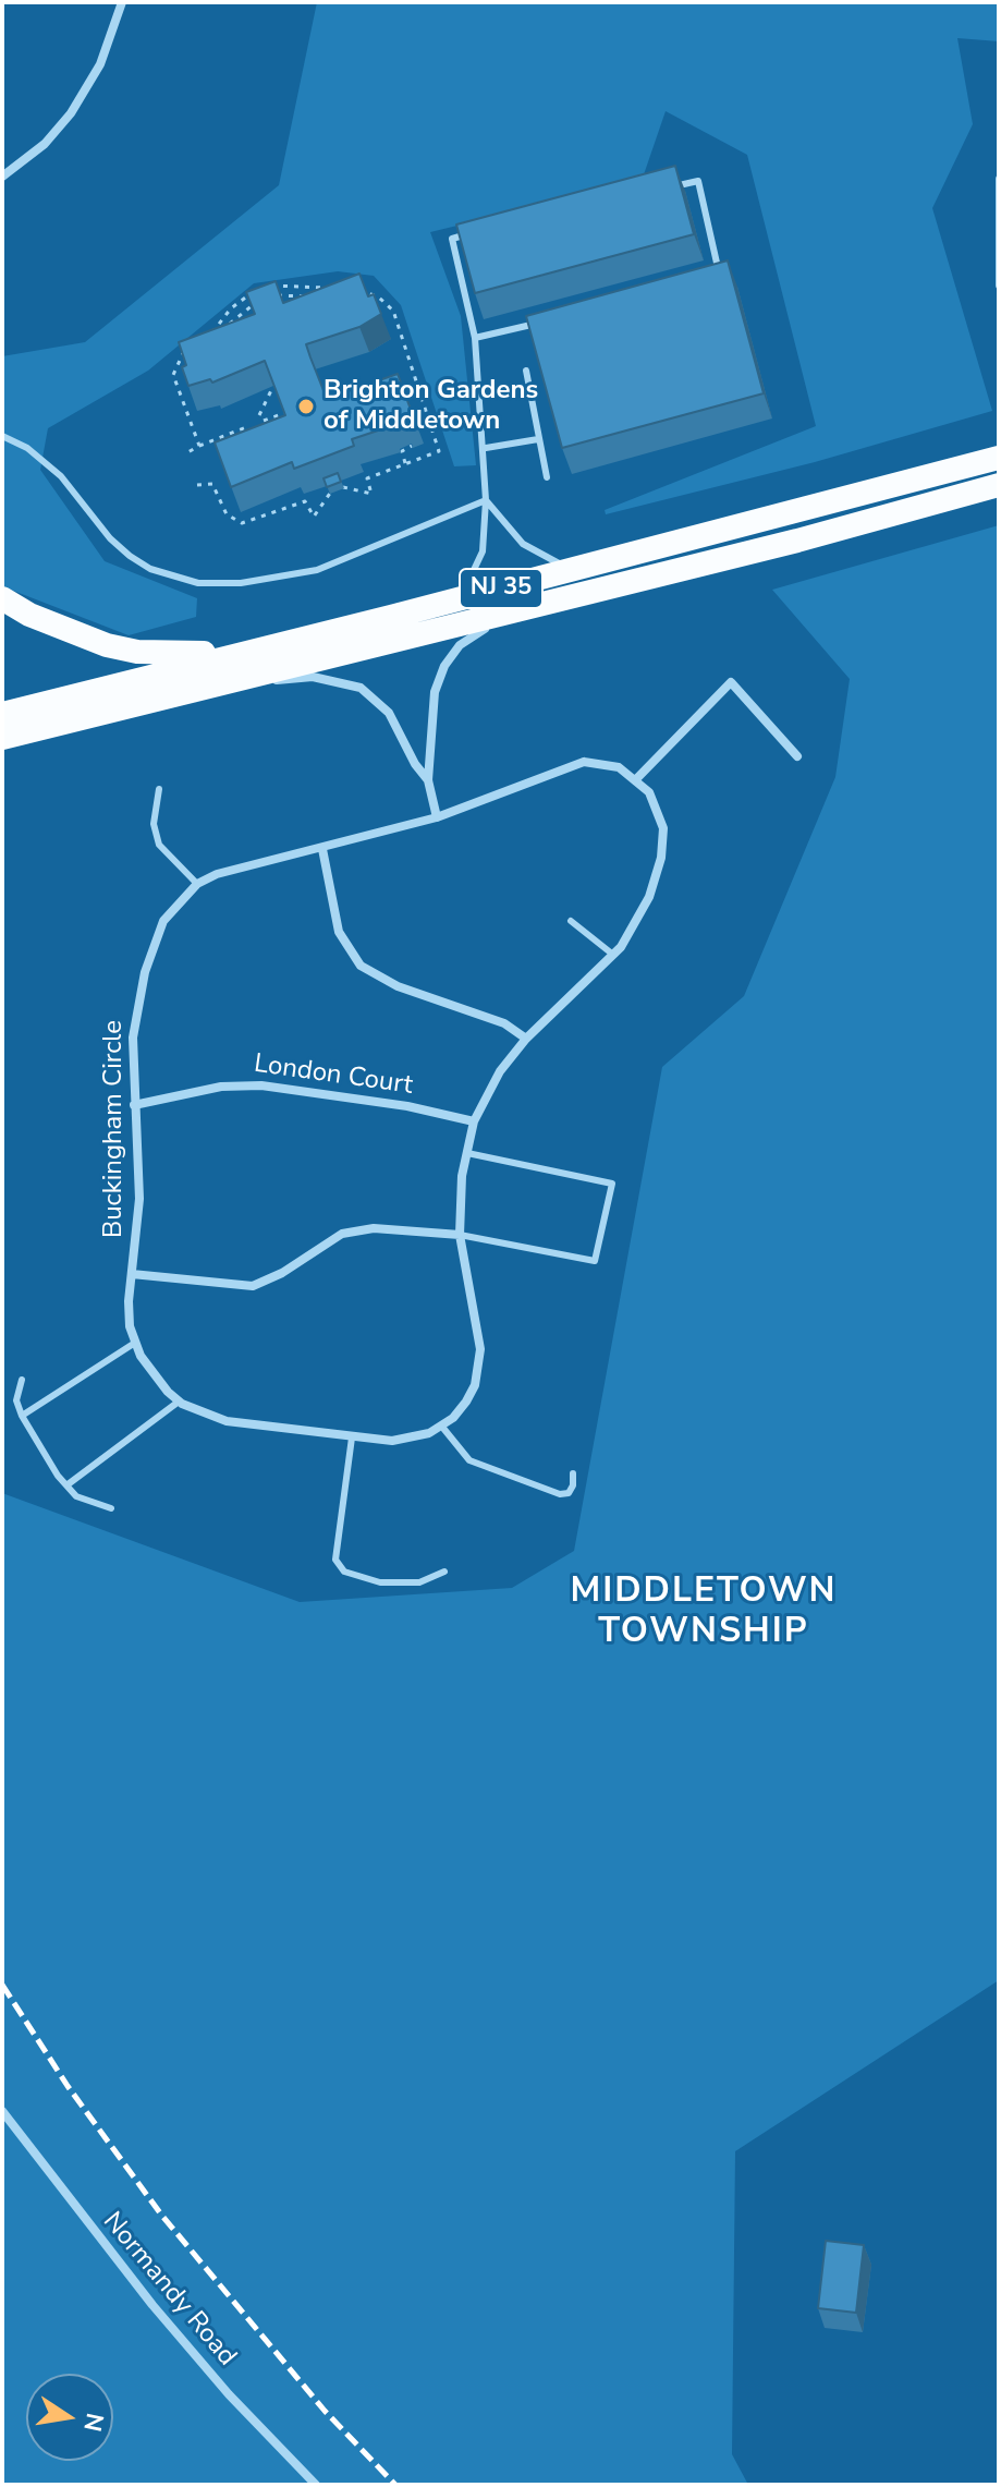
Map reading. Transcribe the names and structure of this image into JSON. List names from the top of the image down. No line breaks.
{"streets":{"highway":["NJ 35"],"street":["London Court","Buckingham Circle","Normandy Road"]},"crossings":[["London Court","Buckingham Circle"]],"districts":["MIDDLETOWN TOWNSHIP"],"places":["Brighton Gardens of Middletown"],"north":"right"}
